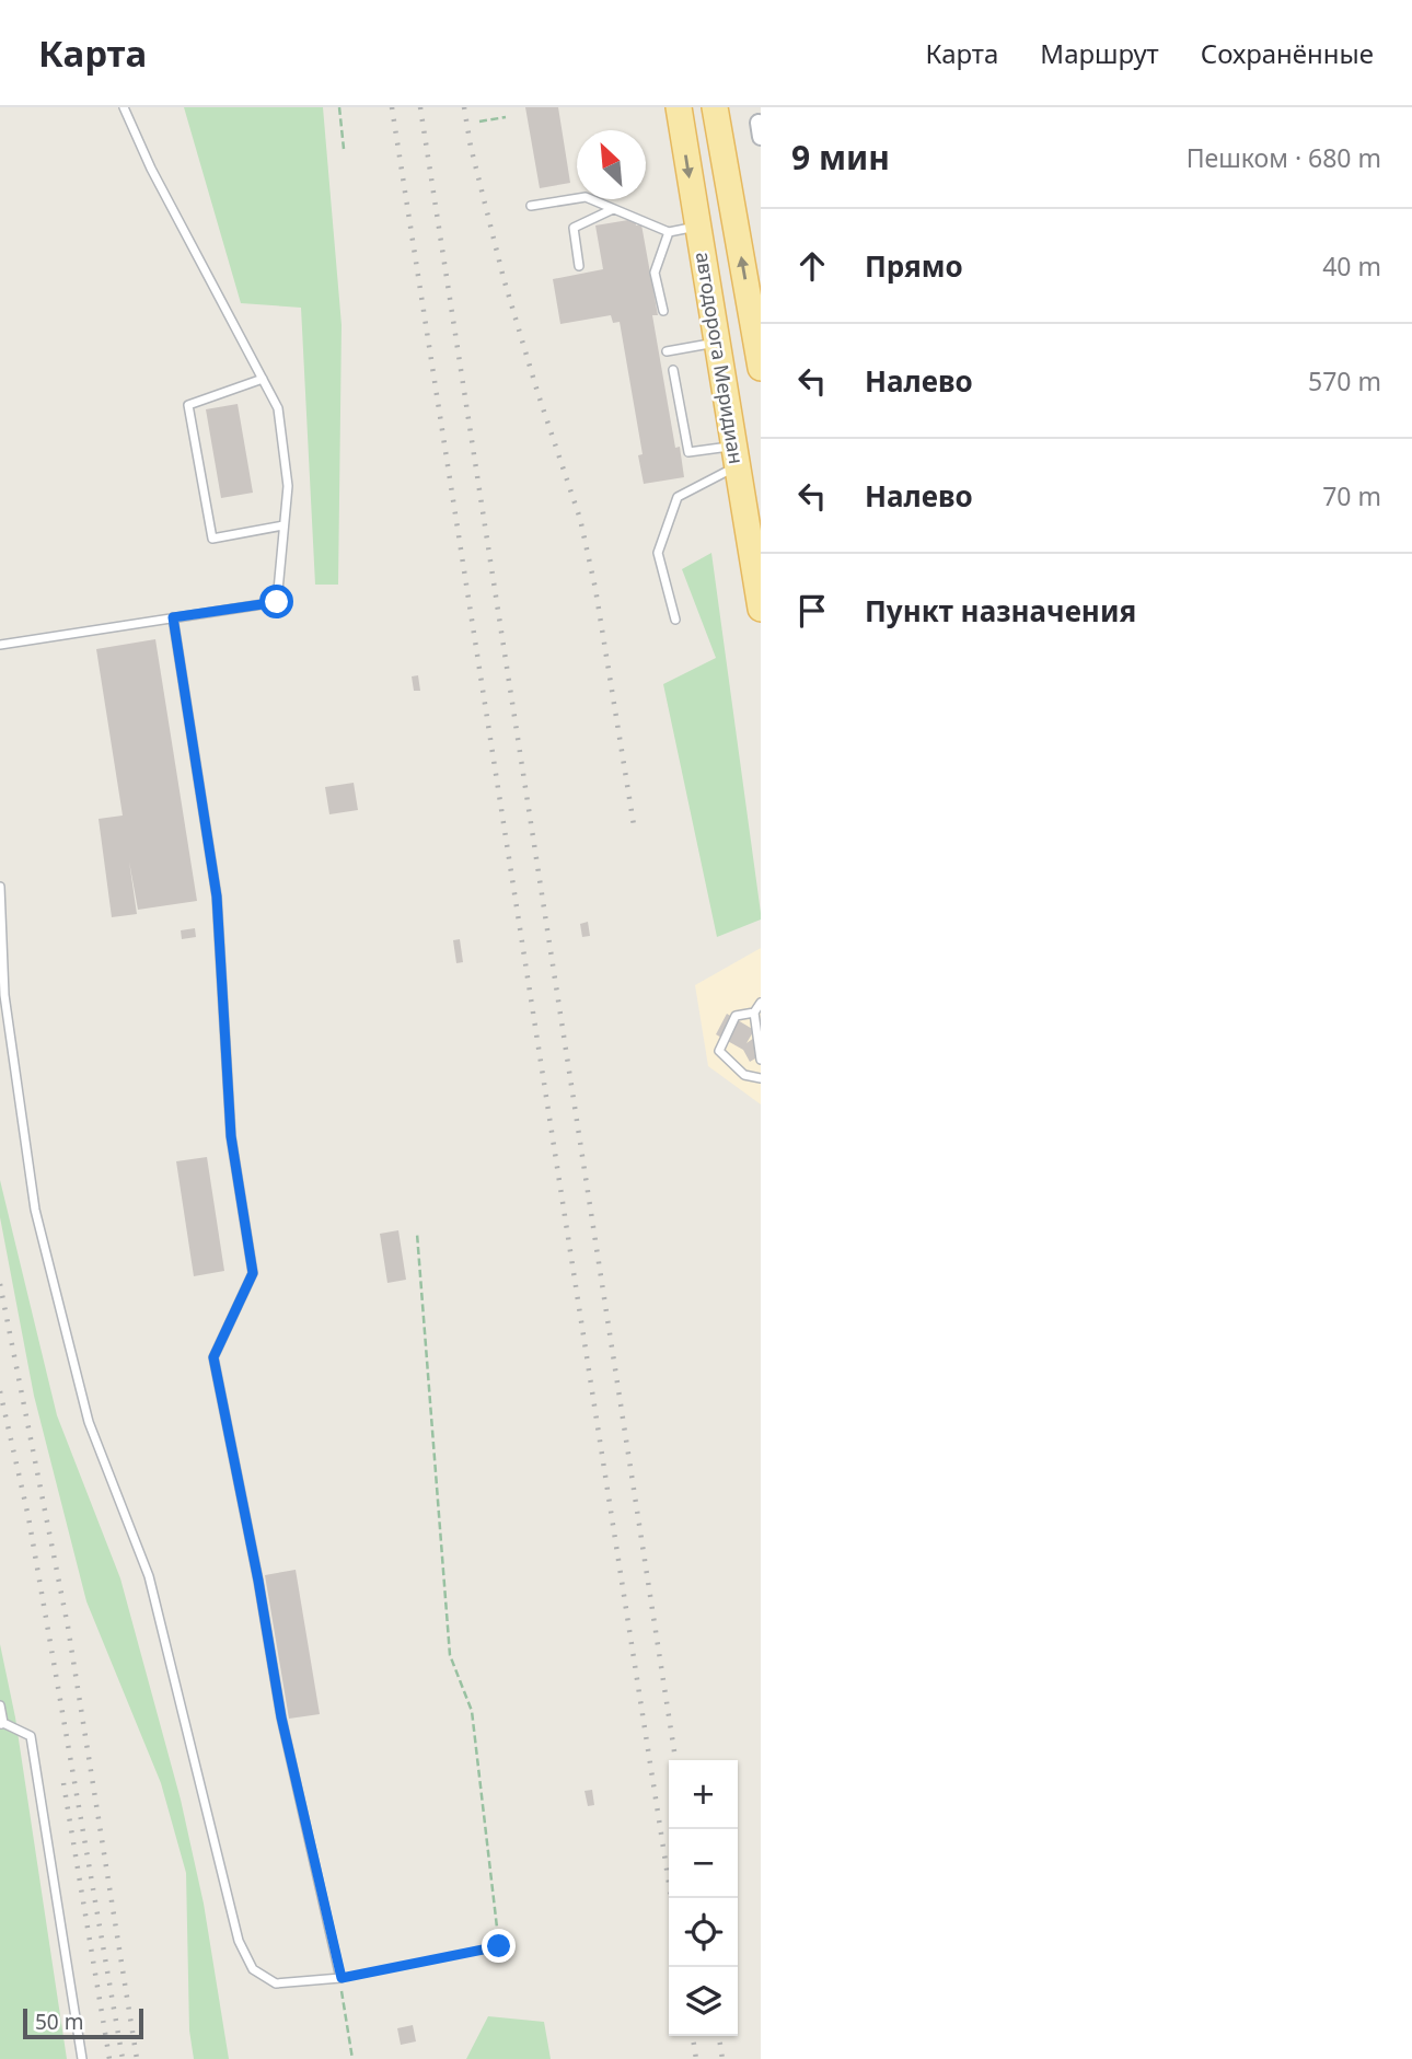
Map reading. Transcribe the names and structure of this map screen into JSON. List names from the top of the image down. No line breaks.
{"streets":{"main road":["автодорога Меридиан"]},"scale_bar":"50 m","north":"top left","page":{"header":"Карта","nav":["Карта","Маршрут","Сохранённые"],"heading":["9 мин","Пешком · 680 m"],"list":[["Прямо","40 m"],["Налево","570 m"],["Налево","70 m"],"Пункт назначения"],"map_buttons":["+","−"],"scale":"50 m"}}
